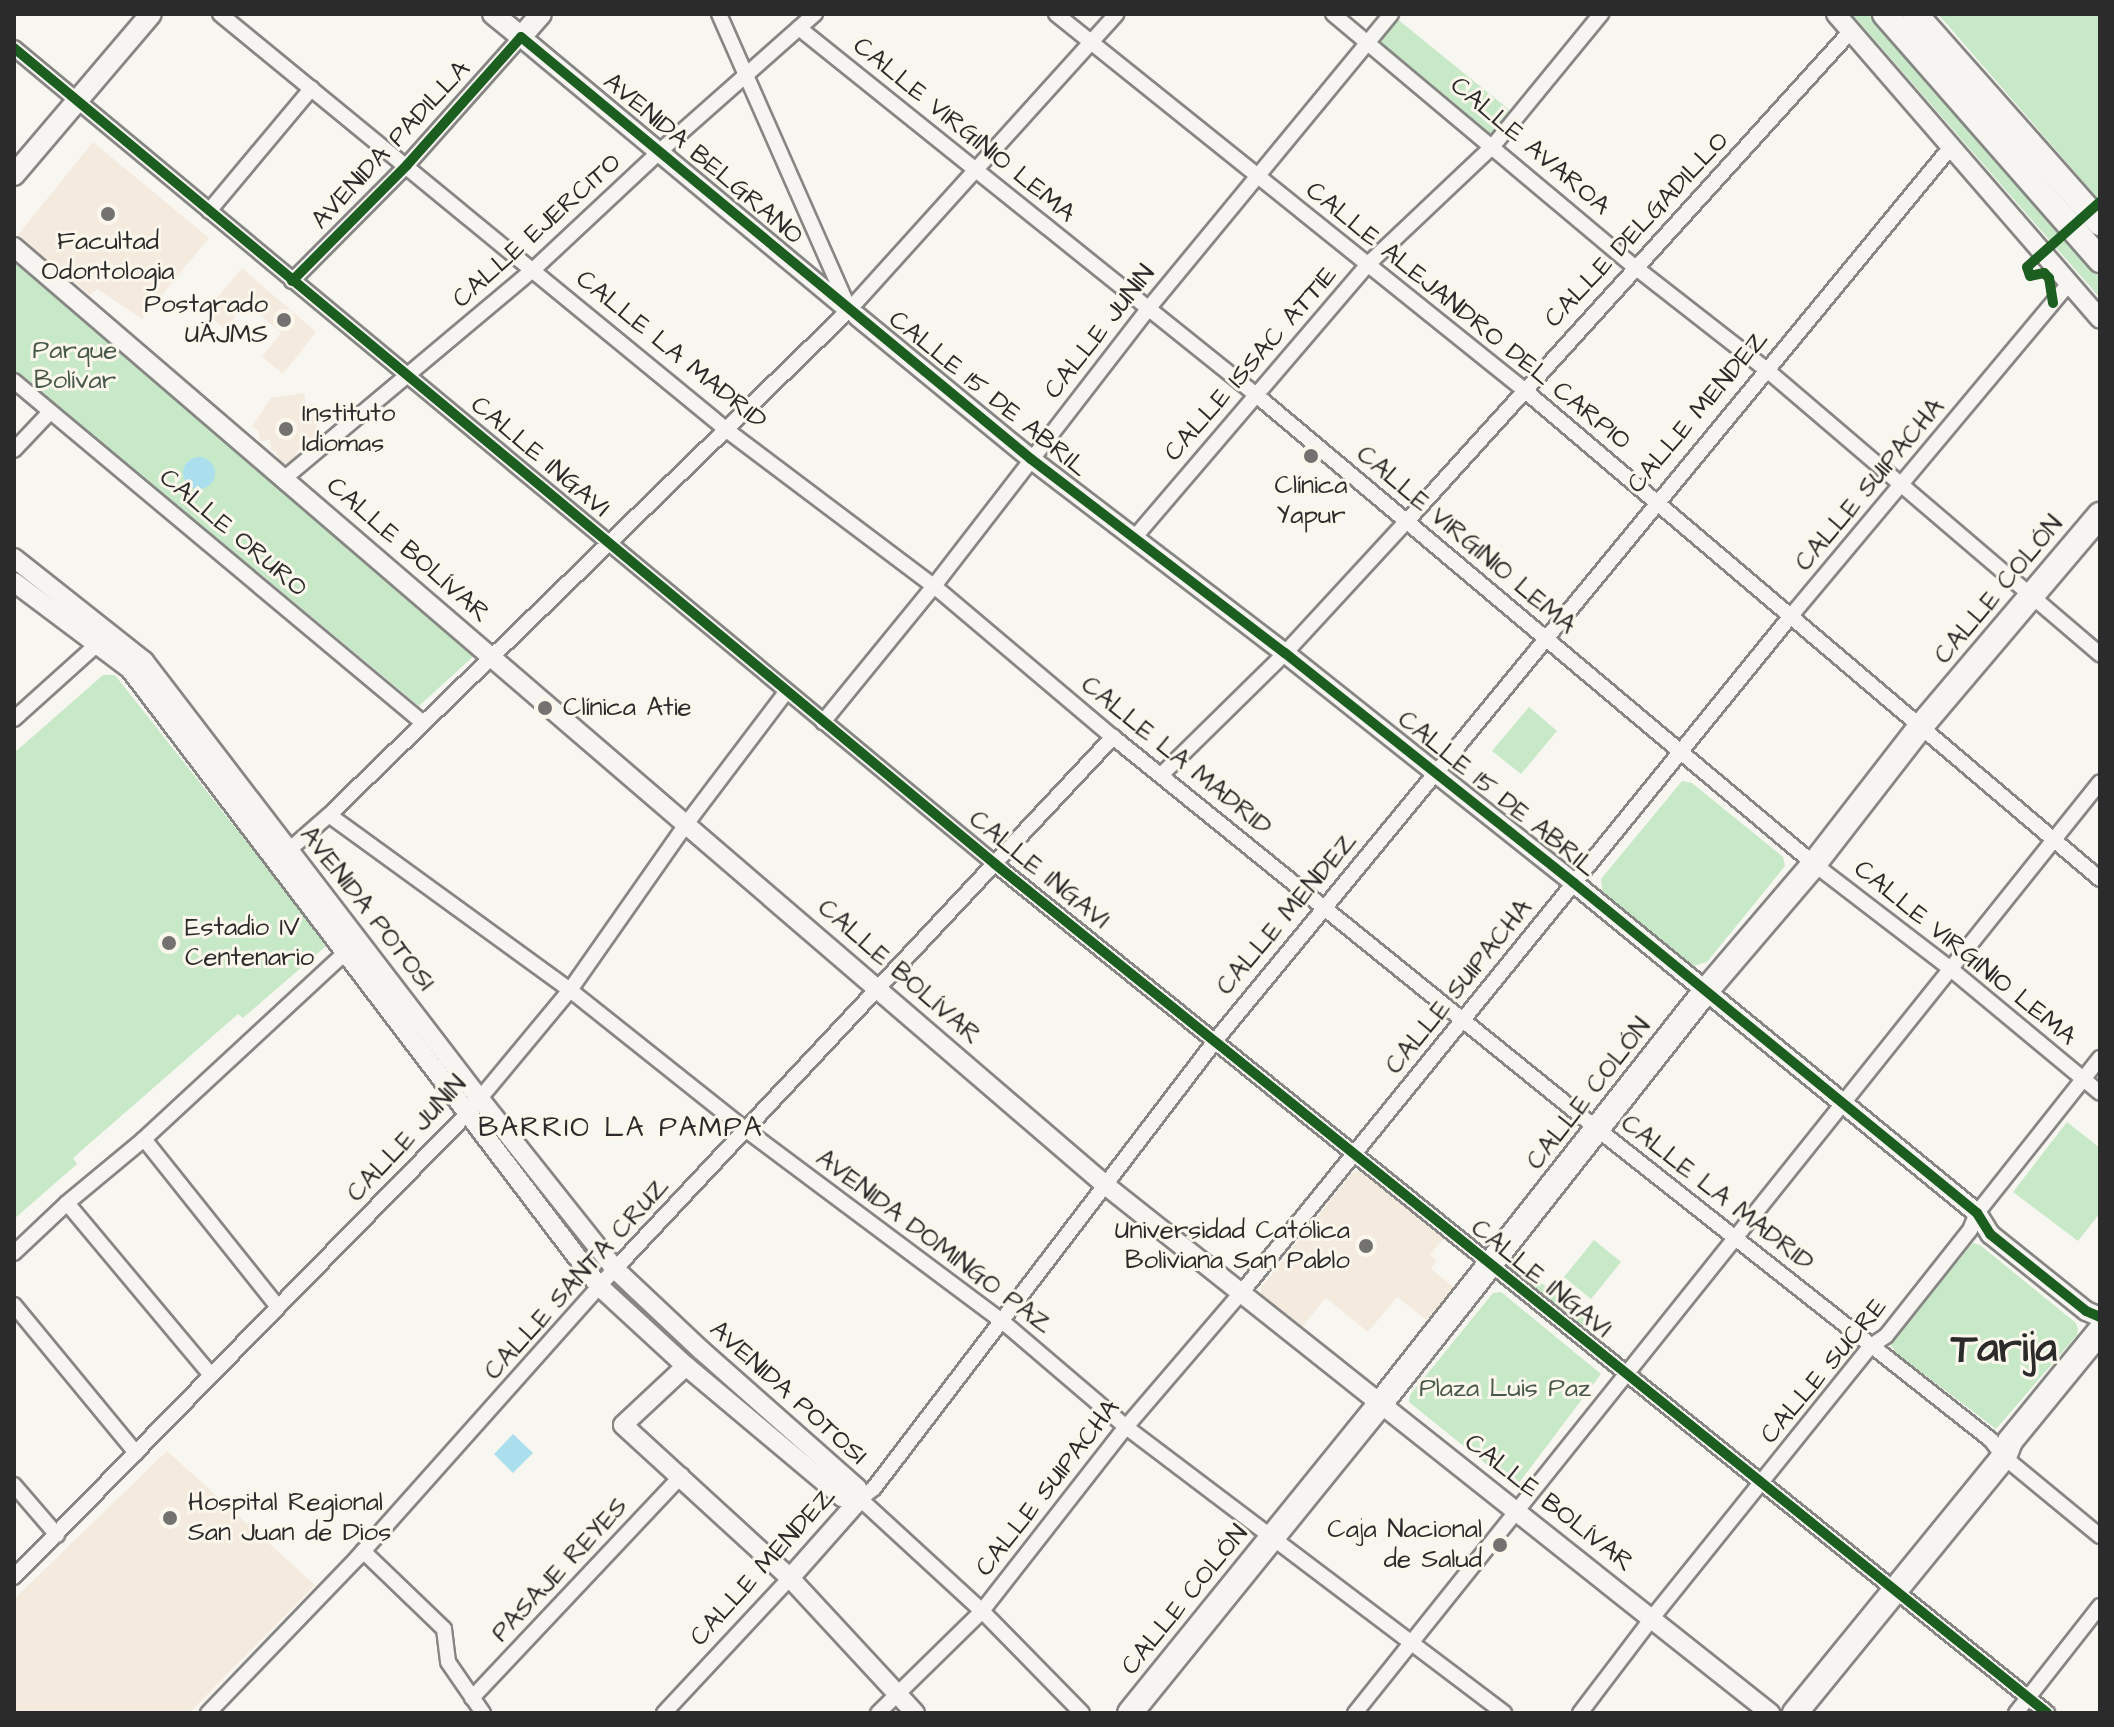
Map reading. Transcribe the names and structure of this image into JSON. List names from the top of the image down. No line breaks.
{"streets":{"main road":["AVENIDA PADILLA","AVENIDA BELGRANO","CALLE COLÓN"],"street":["CALLE VIRGINIO LEMA","CALLE AVAROA","CALLE DELGADILLO","CALLE EJERCITO","CALLE ALEJANDRO DEL CARPIO","CALLE JUNIN","CALLE LA MADRID","CALLE ISSAC ATTIE","CALLE 15 DE ABRIL","CALLE MENDEZ","CALLE INGAVI","CALLE SUIPACHA","CALLE ORURO","CALLE BOLÍVAR","AVENIDA POTOSI","AVENIDA DOMINGO PAZ","CALLE SANTA CRUZ","CALLE SUCRE","PASAJE REYES"]},"crossings":[["CALLE VIRGINIO LEMA","CALLE DELGADILLO"],["CALLE VIRGINIO LEMA","CALLE EJERCITO"],["CALLE VIRGINIO LEMA","CALLE JUNIN"],["CALLE VIRGINIO LEMA","CALLE ISSAC ATTIE"],["CALLE VIRGINIO LEMA","CALLE MENDEZ"],["CALLE VIRGINIO LEMA","CALLE SUIPACHA"],["CALLE VIRGINIO LEMA","CALLE COLÓN"],["CALLE VIRGINIO LEMA","CALLE SUCRE"],["AVENIDA PADILLA","AVENIDA BELGRANO"],["AVENIDA PADILLA","CALLE LA MADRID"],["AVENIDA PADILLA","CALLE INGAVI"],["CALLE AVAROA","CALLE DELGADILLO"],["CALLE AVAROA","CALLE JUNIN"],["CALLE AVAROA","CALLE ISSAC ATTIE"],["CALLE AVAROA","CALLE MENDEZ"],["CALLE AVAROA","CALLE SUIPACHA"],["CALLE AVAROA","CALLE COLÓN"],["AVENIDA BELGRANO","CALLE EJERCITO"],["AVENIDA BELGRANO","CALLE 15 DE ABRIL"],["CALLE DELGADILLO","CALLE ALEJANDRO DEL CARPIO"],["CALLE DELGADILLO","CALLE LA MADRID"],["CALLE DELGADILLO","CALLE 15 DE ABRIL"],["CALLE EJERCITO","CALLE LA MADRID"],["CALLE EJERCITO","CALLE INGAVI"],["CALLE EJERCITO","CALLE BOLÍVAR"],["CALLE ALEJANDRO DEL CARPIO","CALLE JUNIN"],["CALLE ALEJANDRO DEL CARPIO","CALLE ISSAC ATTIE"],["CALLE ALEJANDRO DEL CARPIO","CALLE MENDEZ"],["CALLE ALEJANDRO DEL CARPIO","CALLE SUIPACHA"],["CALLE ALEJANDRO DEL CARPIO","CALLE COLÓN"],["CALLE JUNIN","CALLE LA MADRID"],["CALLE JUNIN","CALLE 15 DE ABRIL"],["CALLE JUNIN","CALLE INGAVI"],["CALLE JUNIN","CALLE BOLÍVAR"],["CALLE JUNIN","AVENIDA POTOSI"],["CALLE JUNIN","AVENIDA DOMINGO PAZ"],["CALLE LA MADRID","CALLE MENDEZ"],["CALLE LA MADRID","CALLE SUIPACHA"],["CALLE LA MADRID","CALLE COLÓN"],["CALLE LA MADRID","CALLE SANTA CRUZ"],["CALLE LA MADRID","CALLE SUCRE"],["CALLE ISSAC ATTIE","CALLE 15 DE ABRIL"],["CALLE 15 DE ABRIL","CALLE MENDEZ"],["CALLE 15 DE ABRIL","CALLE SUIPACHA"],["CALLE 15 DE ABRIL","CALLE COLÓN"],["CALLE 15 DE ABRIL","CALLE SUCRE"],["CALLE MENDEZ","CALLE INGAVI"],["CALLE MENDEZ","CALLE BOLÍVAR"],["CALLE MENDEZ","AVENIDA POTOSI"],["CALLE MENDEZ","AVENIDA DOMINGO PAZ"],["CALLE INGAVI","CALLE SUIPACHA"],["CALLE INGAVI","CALLE COLÓN"],["CALLE INGAVI","CALLE SANTA CRUZ"],["CALLE INGAVI","CALLE SUCRE"],["CALLE SUIPACHA","CALLE BOLÍVAR"],["CALLE SUIPACHA","AVENIDA DOMINGO PAZ"],["CALLE BOLÍVAR","CALLE COLÓN"],["CALLE BOLÍVAR","CALLE SANTA CRUZ"],["CALLE BOLÍVAR","CALLE SUCRE"],["CALLE COLÓN","AVENIDA DOMINGO PAZ"],["AVENIDA POTOSI","CALLE SANTA CRUZ"],["AVENIDA DOMINGO PAZ","CALLE SANTA CRUZ"]],"districts":["BARRIO LA PAMPA","Tarija"],"parks":["Parque Bolívar","Plaza Luis Paz"],"places":["Facultad Odontologia","Postgrado UAJMS","Instituto Idiomas","Clínica Yapur","Clínica Atie","Estadio IV Centenario","Universidad Católica Boliviana San Pablo","Hospital Regional San Juan de Dios","Caja Nacional de Salud"]}
